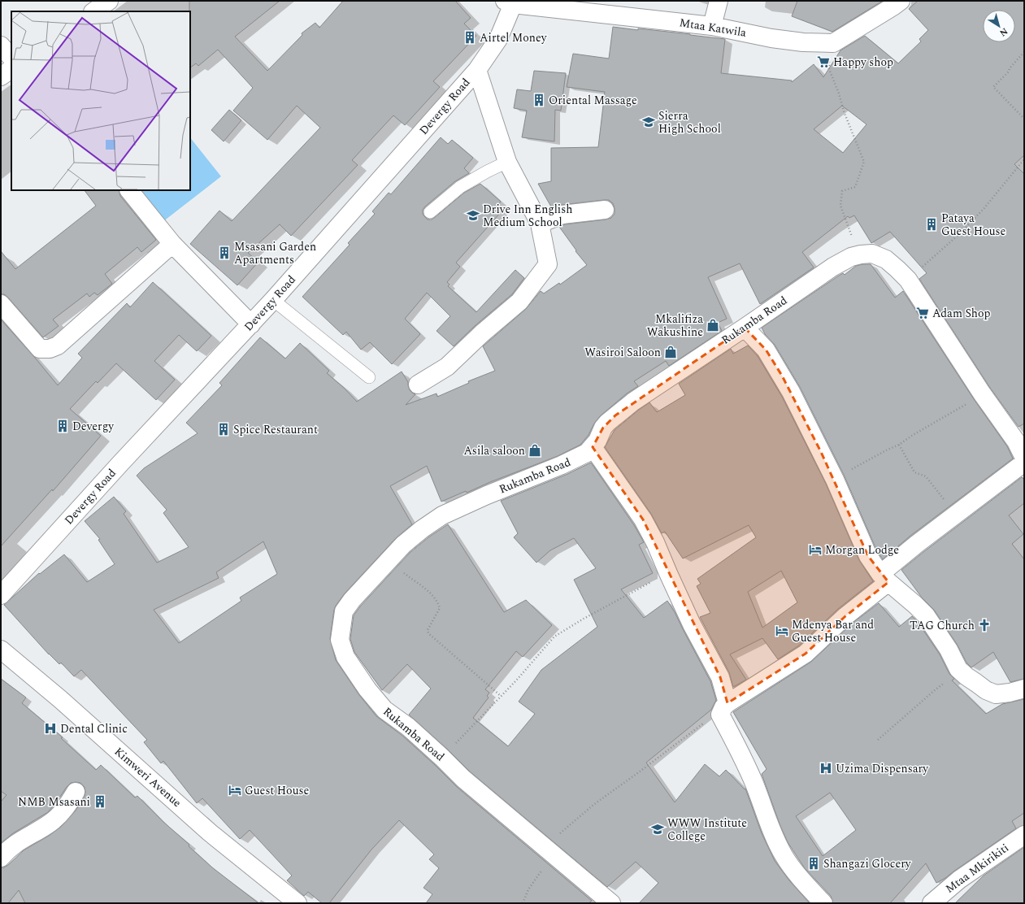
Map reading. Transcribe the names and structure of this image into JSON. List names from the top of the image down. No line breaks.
{"streets":{"street":["Mtaa Katwila","Devergy Road","Rukamba Road","Kimweri Avenue","Mtaa Mkirikiti"]},"crossings":[["Mtaa Katwila","Devergy Road"]],"places":{"building":["Airtel Money","Oriental Massage","Pataya Guest House","Msasani Garden Apartments","Devergy","Spice Restaurant","NMB Msasani","Shangazi Glocery"],"supermarket":["Happy shop","Adam Shop"],"school or university":["Sierra High School","Drive Inn English Medium School","WWW Institute College"],"shop":["Mkalifiza Wakushine","Wasiroi Saloon","Asila saloon"],"hotel":["Morgan Lodge","Mdenya Bar and Guest House","Guest House"],"church":["TAG Church"],"hospital":["Dental Clinic","Uzima Dispensary"]},"north":"bottom right"}
